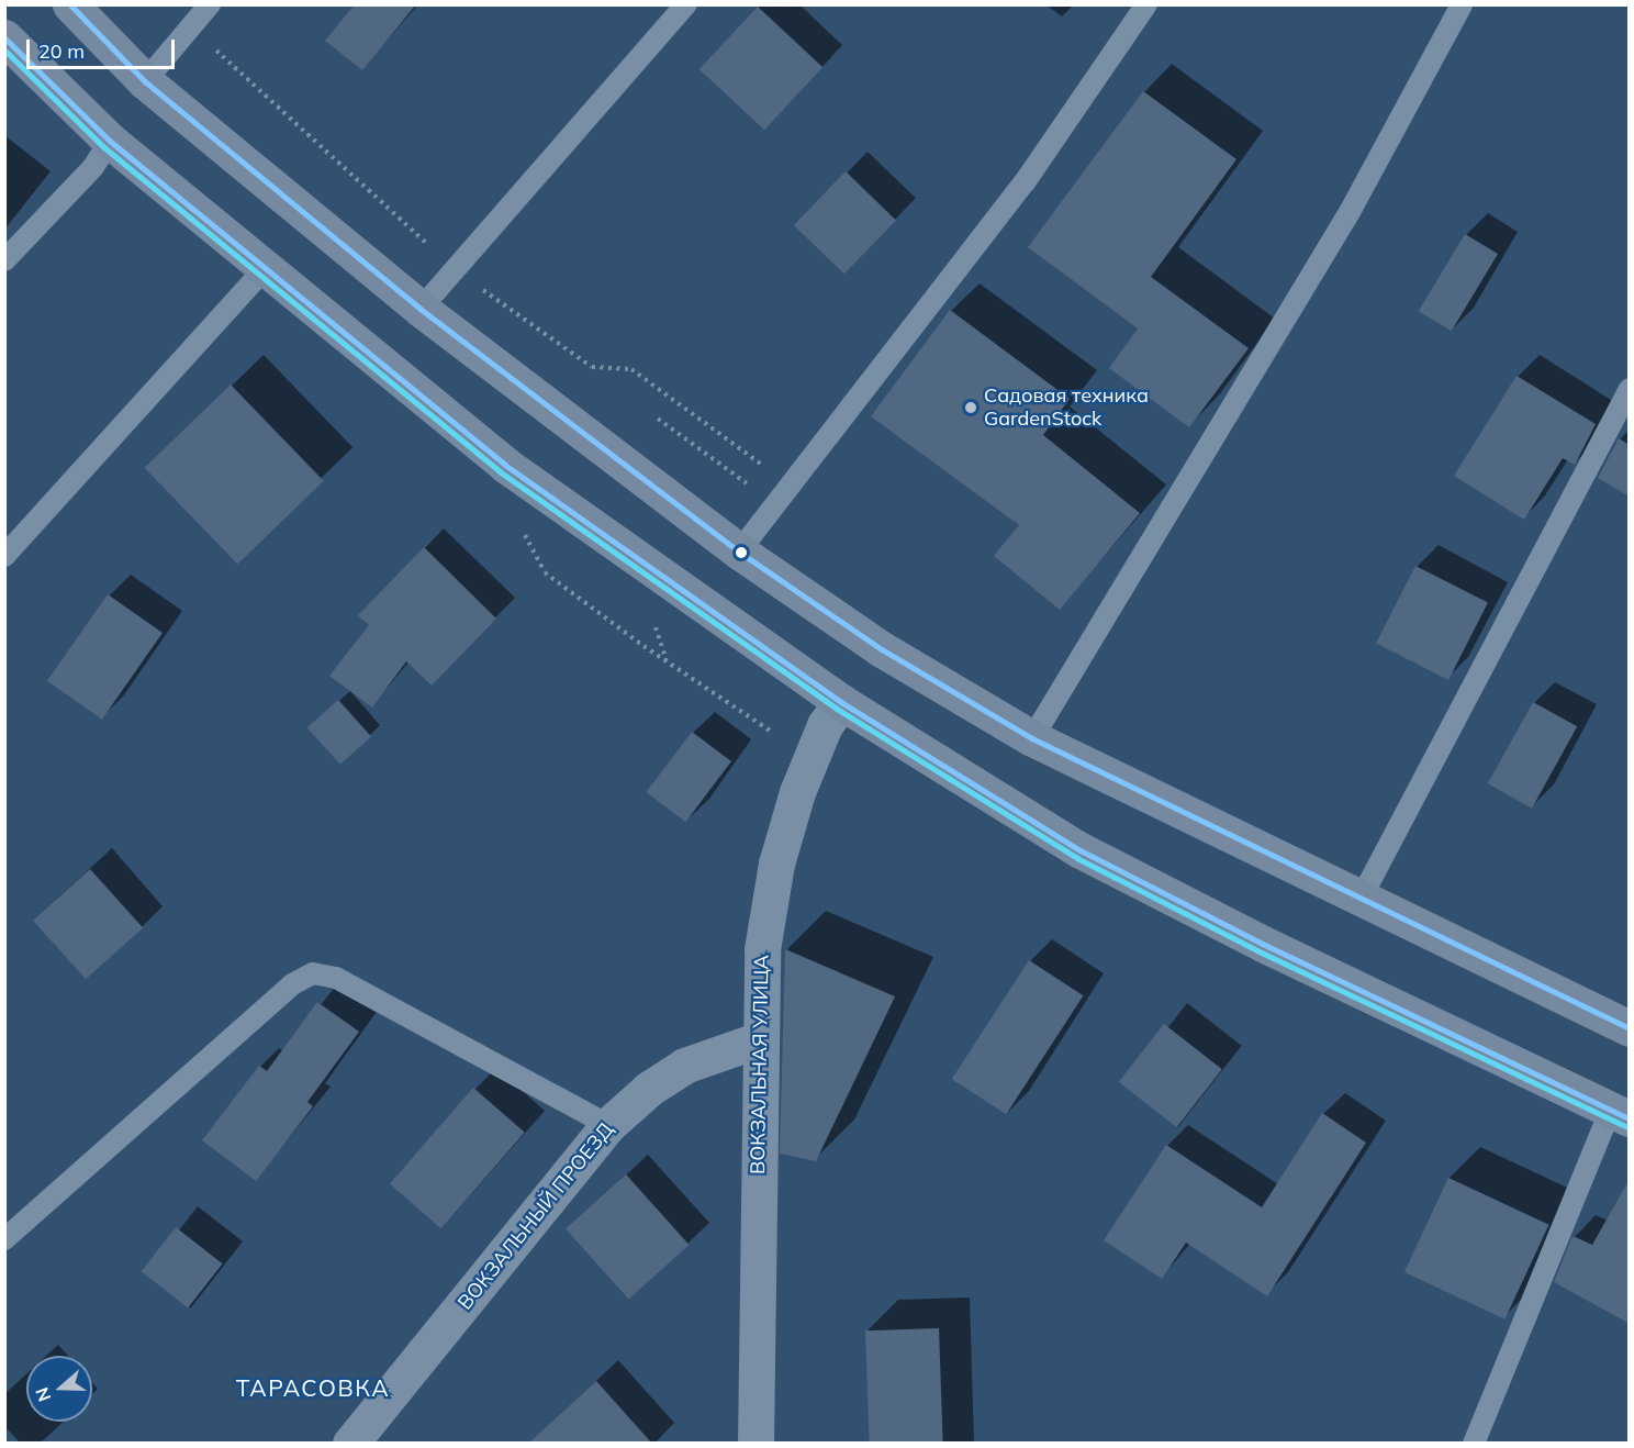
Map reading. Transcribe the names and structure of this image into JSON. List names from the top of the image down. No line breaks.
{"streets":{"street":["ВОКЗАЛЬНАЯ УЛИЦА","ВОКЗАЛЬНЫЙ ПРОЕЗД"]},"crossings":[["ВОКЗАЛЬНАЯ УЛИЦА","ВОКЗАЛЬНЫЙ ПРОЕЗД"]],"districts":["ТАРАСОВКА"],"places":["Садовая техника GardenStock"],"scale_bar":"20 m","north":"left"}
